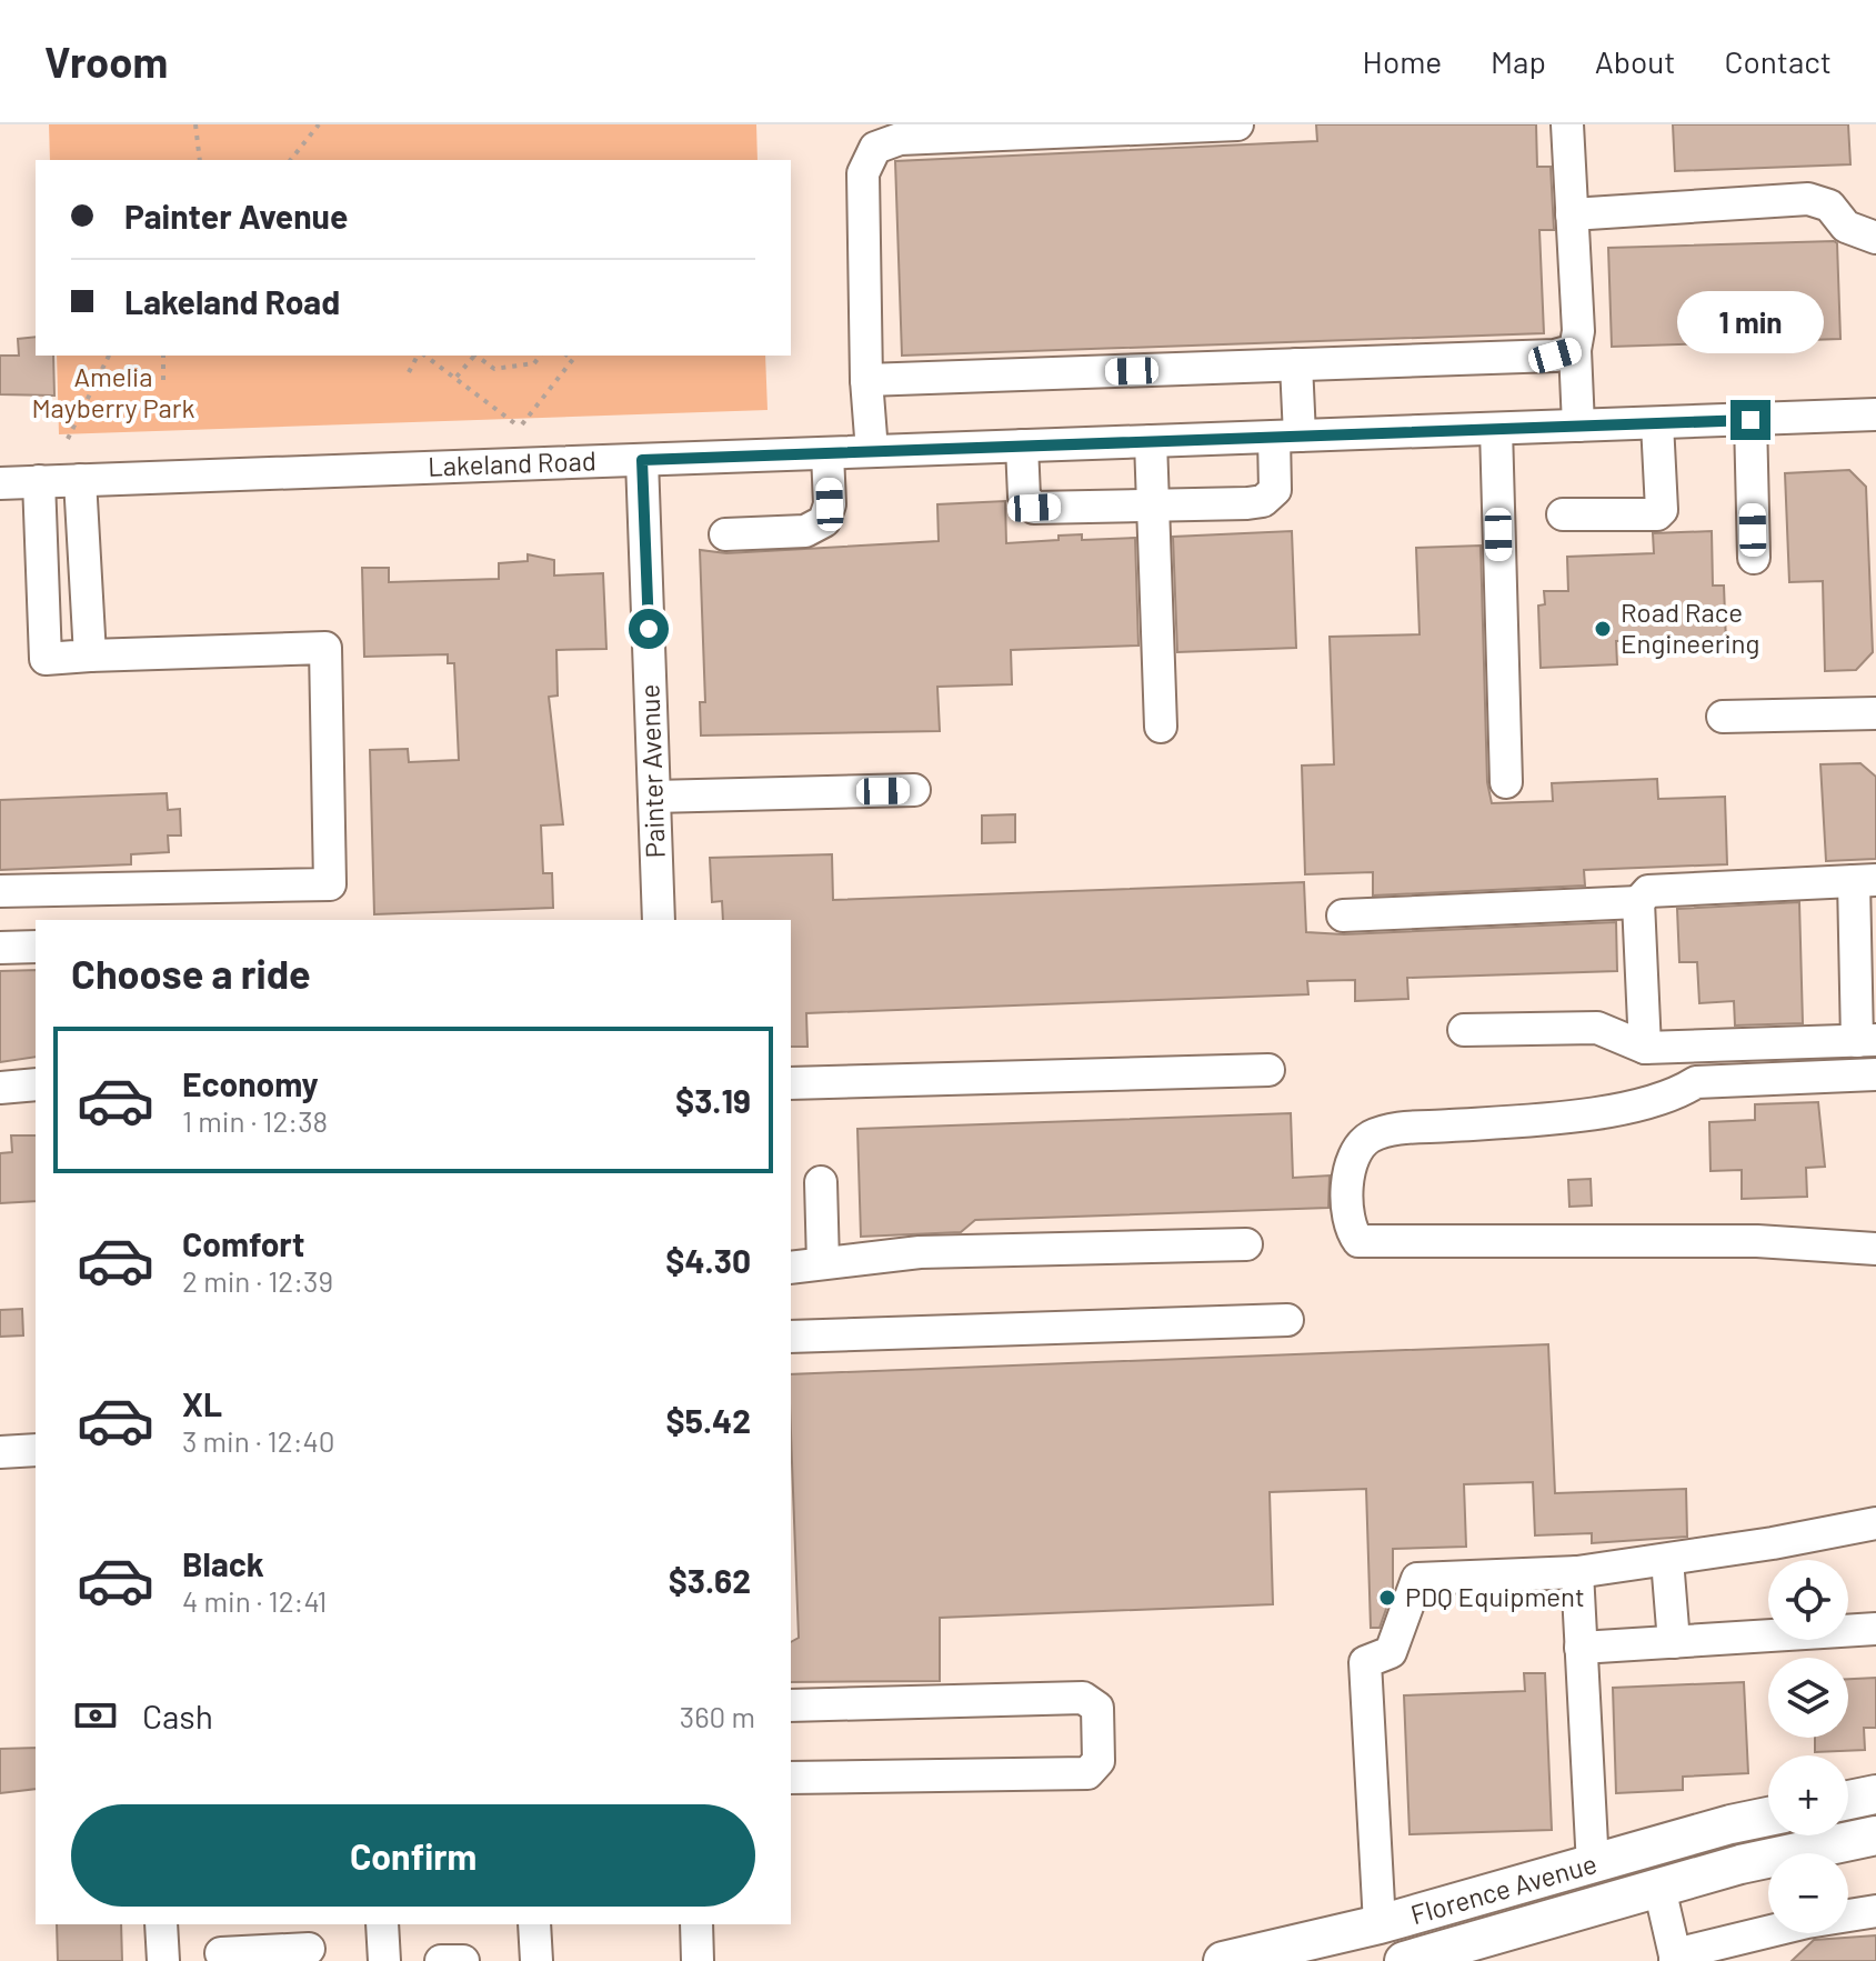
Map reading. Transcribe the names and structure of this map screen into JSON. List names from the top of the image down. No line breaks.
{"streets":{"main road":["Florence Avenue"],"street":["Lakeland Road","Painter Avenue"]},"crossings":[["Lakeland Road","Painter Avenue"]],"parks":["Amelia Mayberry Park"],"places":["Road Race Engineering","PDQ Equipment"],"page":{"header":"Vroom","nav":["Home","Map","About","Contact"],"banner":["Painter Avenue","Lakeland Road"],"bubble":"1 min","heading":"Choose a ride","list":[{"name":"Economy","note":"1 min · 12:38","value":"$3.19"},{"name":"Comfort","note":"2 min · 12:39","value":"$4.30"},{"name":"XL","note":"3 min · 12:40","value":"$5.42"},{"name":"Black","note":"4 min · 12:41","value":"$3.62"}],"map_buttons":["+","−"],"pay":["Cash","360 m"],"buttons":"Confirm"}}
